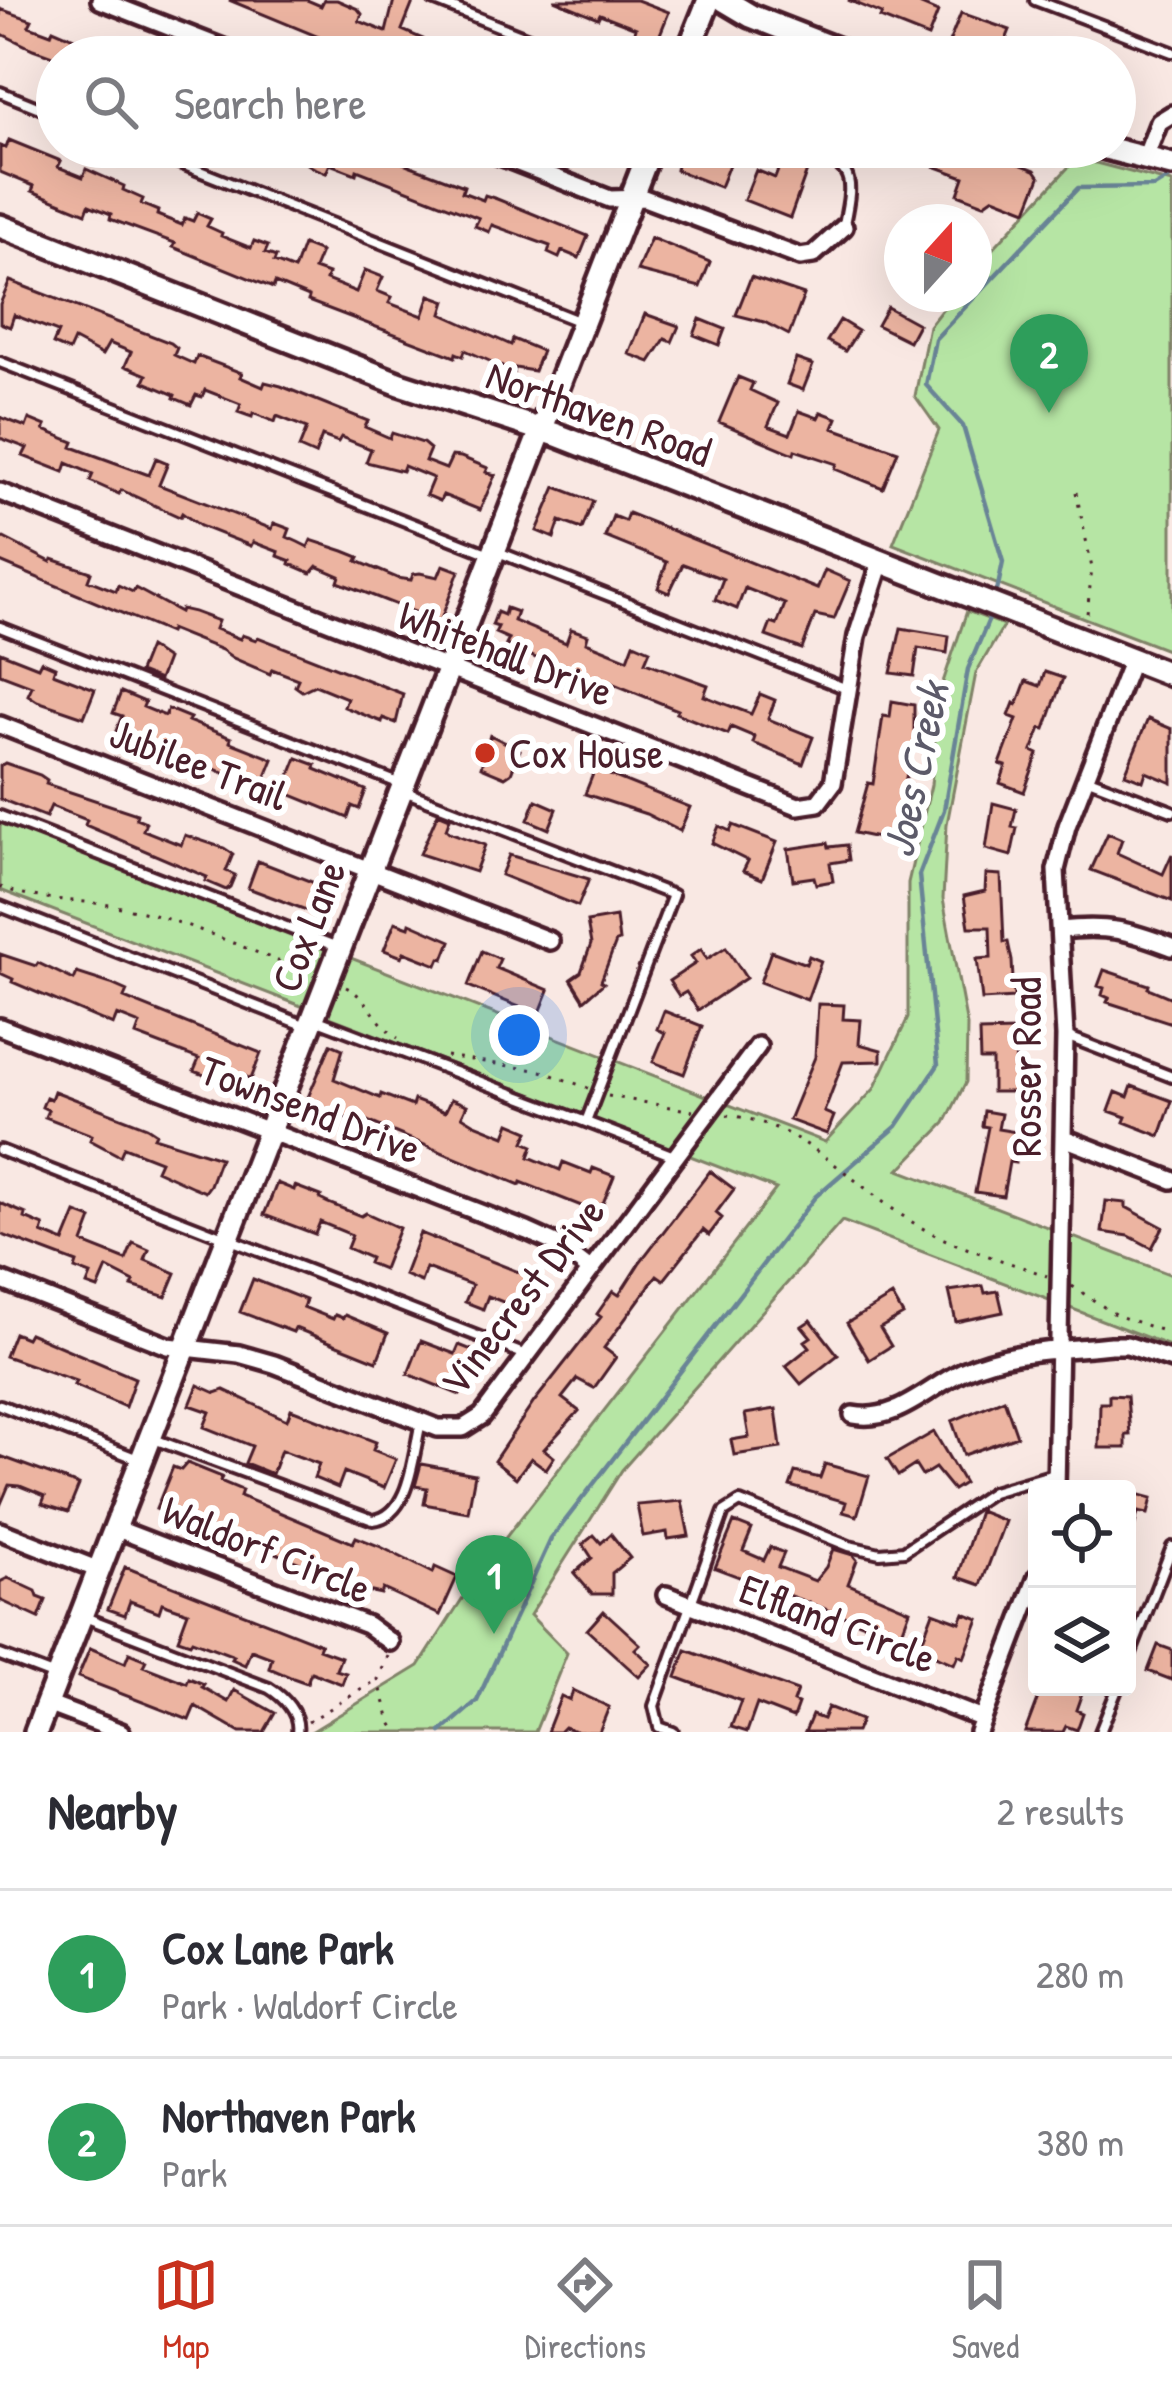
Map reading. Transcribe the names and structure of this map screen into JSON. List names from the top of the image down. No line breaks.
{"streets":{"street":["Northaven Road","Whitehall Drive","Jubilee Trail","Cox Lane","Rosser Road","Townsend Drive","Vinecrest Drive","Waldorf Circle","Elfland Circle"]},"crossings":[["Northaven Road","Whitehall Drive"],["Northaven Road","Cox Lane"],["Northaven Road","Rosser Road"],["Whitehall Drive","Cox Lane"],["Jubilee Trail","Cox Lane"],["Cox Lane","Townsend Drive"],["Cox Lane","Vinecrest Drive"],["Cox Lane","Waldorf Circle"],["Townsend Drive","Vinecrest Drive"]],"water":["Joes Creek"],"places":["Cox House"],"north":"top","page":{"search":"Search here","pins":["2","1"],"heading":["Nearby","2 results"],"list":[{"mark":"1","name":"Cox Lane Park","note":"Park · Waldorf Circle","value":"280 m"},{"mark":"2","name":"Northaven Park","note":"Park","value":"380 m"}],"nav":["Map","Directions","Saved"]}}
